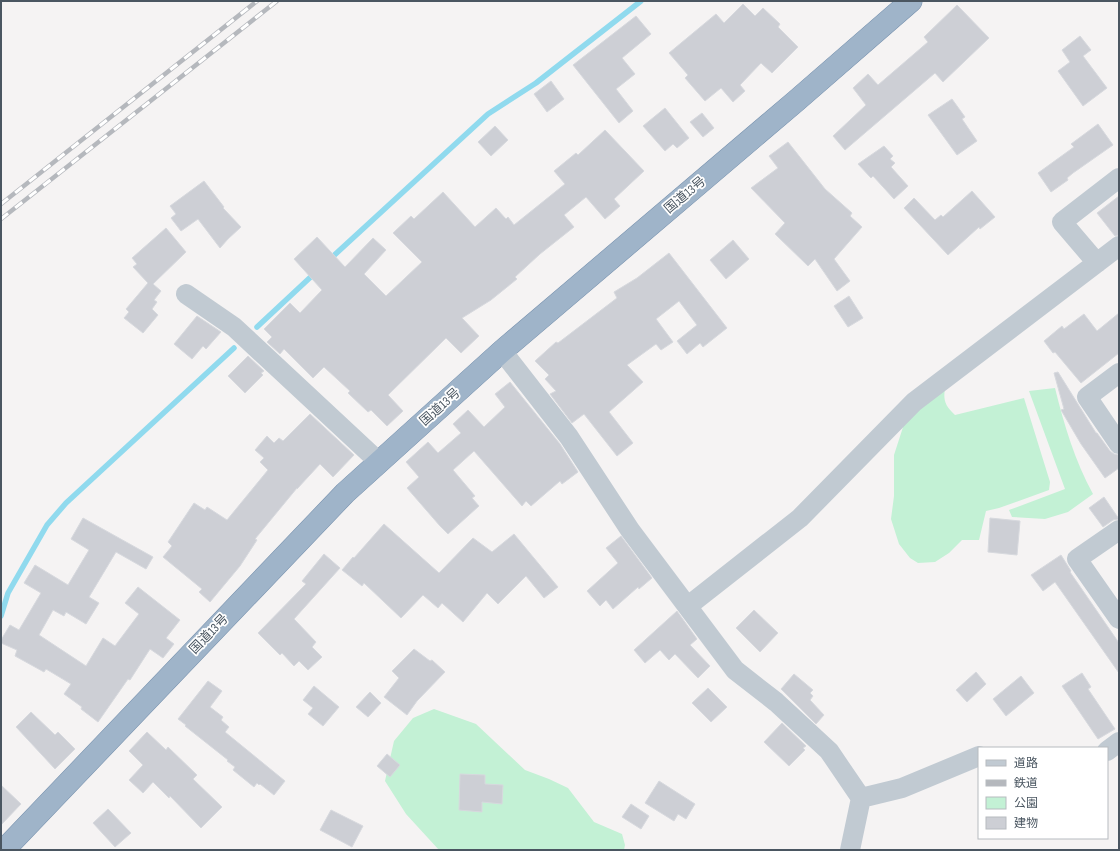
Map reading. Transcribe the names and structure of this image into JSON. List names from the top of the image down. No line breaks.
{"streets":{"highway":["国道13号"]},"legend":["道路","鉄道","公園","建物"]}
